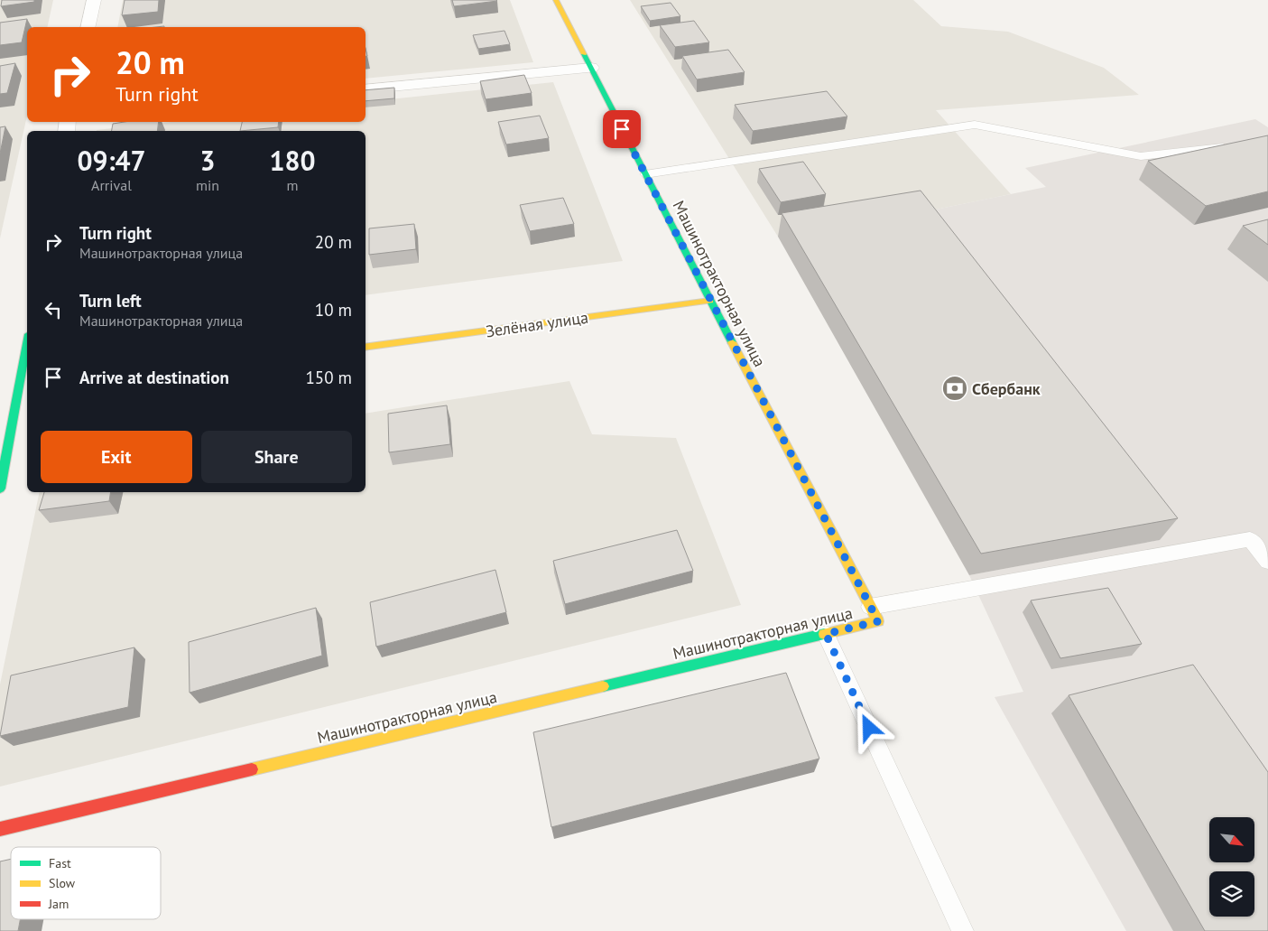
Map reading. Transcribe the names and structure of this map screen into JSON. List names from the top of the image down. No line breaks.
{"streets":{"street":["Машинотракторная улица","Зелёная улица"]},"crossings":[["Машинотракторная улица","Зелёная улица"]],"places":{"bank":["Сбербанк"]},"legend":["Fast","Slow","Jam"],"north":"bottom right","page":{"turn":["20 m","Turn right"],"eta":["09:47","Arrival","3","min","180","m"],"list":[{"name":"Turn right","note":"Машинотракторная улица","value":"20 m"},{"name":"Turn left","note":"Машинотракторная улица","value":"10 m"},{"name":"Arrive at destination","value":"150 m"}],"buttons":["Exit","Share"]}}
